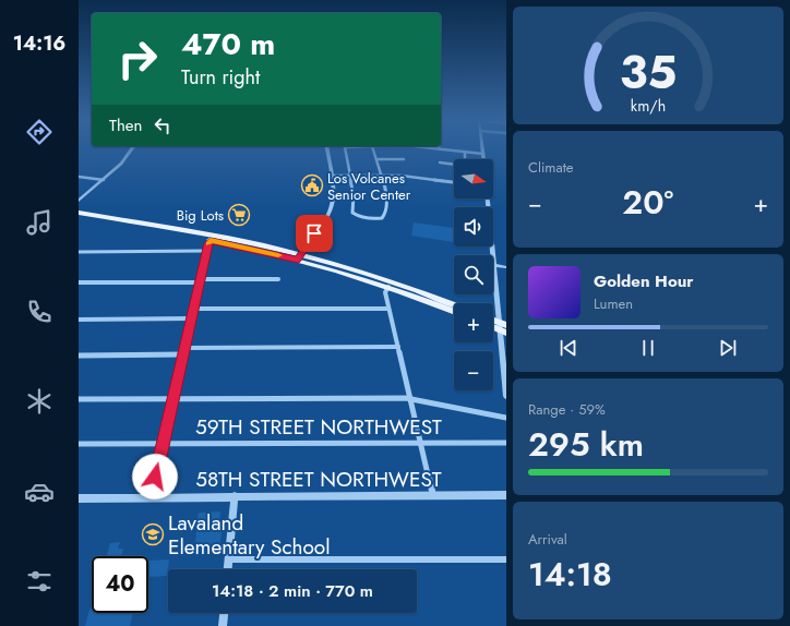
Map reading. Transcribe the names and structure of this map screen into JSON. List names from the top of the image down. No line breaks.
{"streets":{"street":["59TH STREET NORTHWEST","58TH STREET NORTHWEST"]},"places":{"public building":["Los Volcanes Senior Center"],"supermarket":["Big Lots"],"school or university":["Lavaland Elementary School"]},"north":"right","page":{"tabs":"14:16","turn":["470 m","Turn right"],"then":"Then","tile":["Climate",["Range · 59%","295 km"],["Arrival","14:18"]],"map_buttons":["+","−"],"heat":["−","20°","+"],"song":["Golden Hour","Lumen"],"limit":"40","trip":"14:18 · 2 min · 770 m","gauge":["35","km/h"]}}
